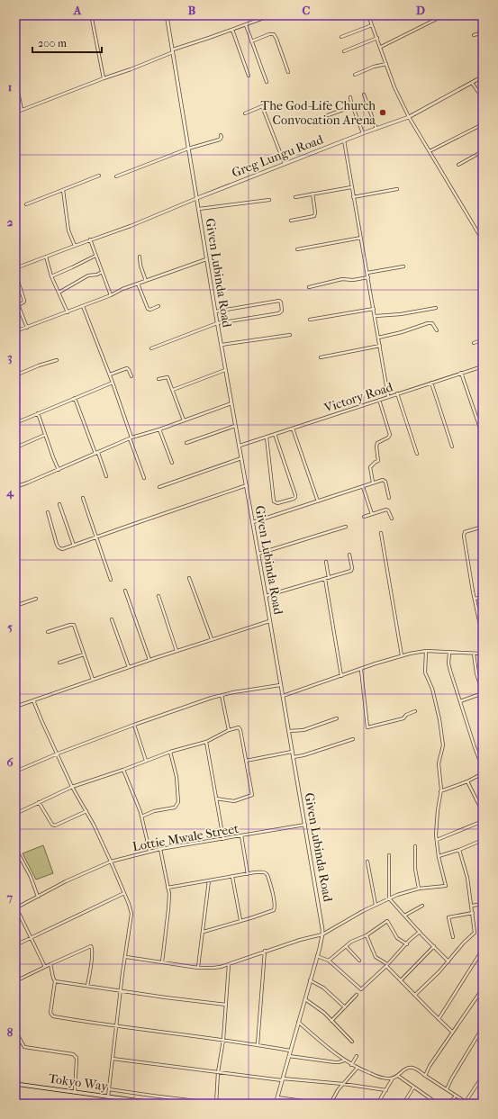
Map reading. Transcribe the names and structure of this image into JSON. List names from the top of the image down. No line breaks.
{"streets":{"main road":["Tokyo Way"],"street":["Greg Lungu Road","Given Lubinda Road","Victory Road","Lottie Mwale Street"]},"crossings":[["Greg Lungu Road","Given Lubinda Road"],["Given Lubinda Road","Victory Road"],["Given Lubinda Road","Lottie Mwale Street"]],"places":["The God-Life Church Convocation Arena"],"scale_bar":"200 m","grid":{"columns":["A","B","C","D"],"rows":["1","2","3","4","5","6","7","8"]}}
